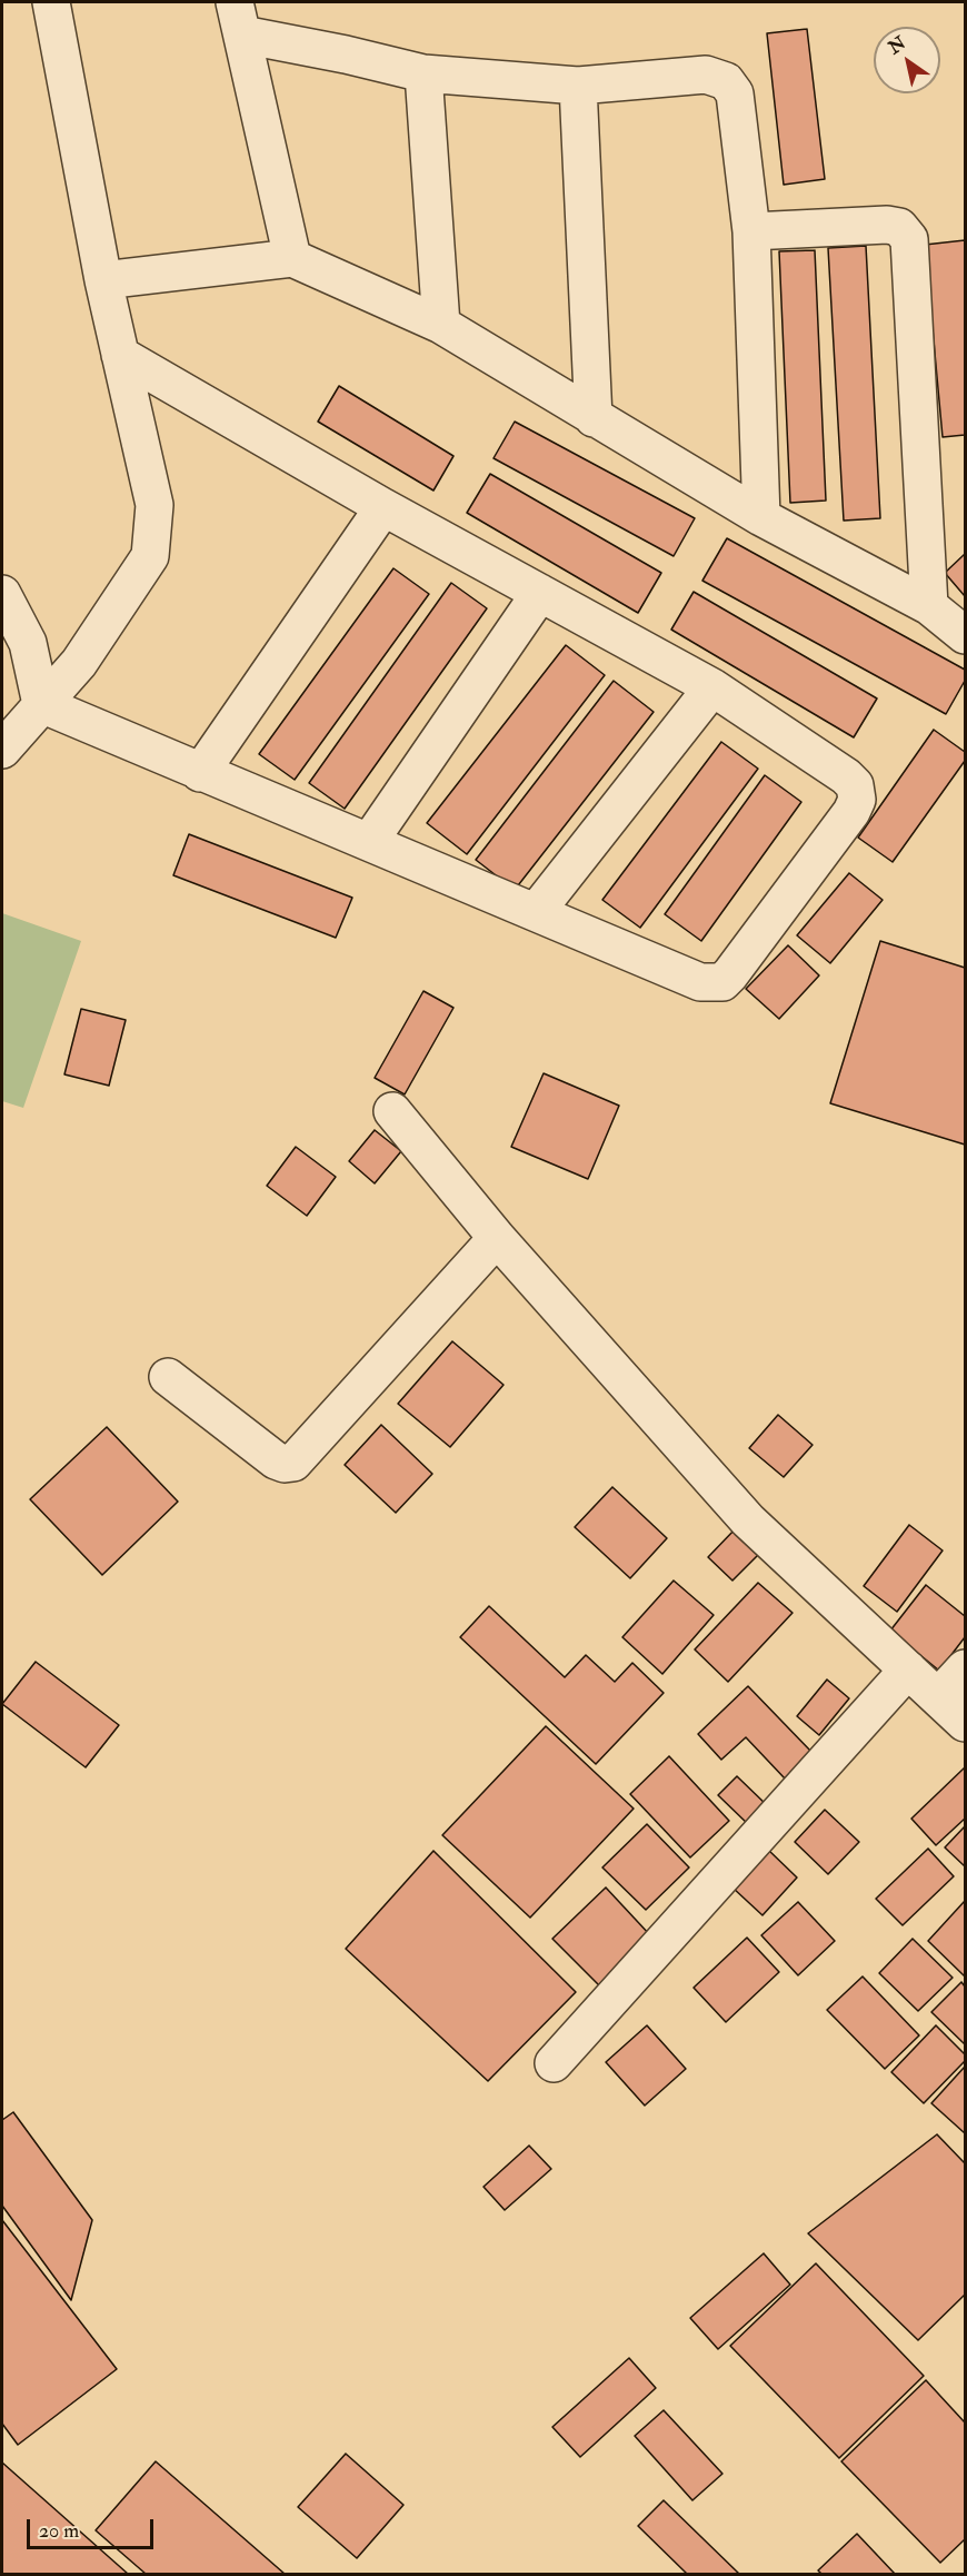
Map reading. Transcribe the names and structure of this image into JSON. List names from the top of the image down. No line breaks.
{"scale_bar":"20 m","north":"top left"}
